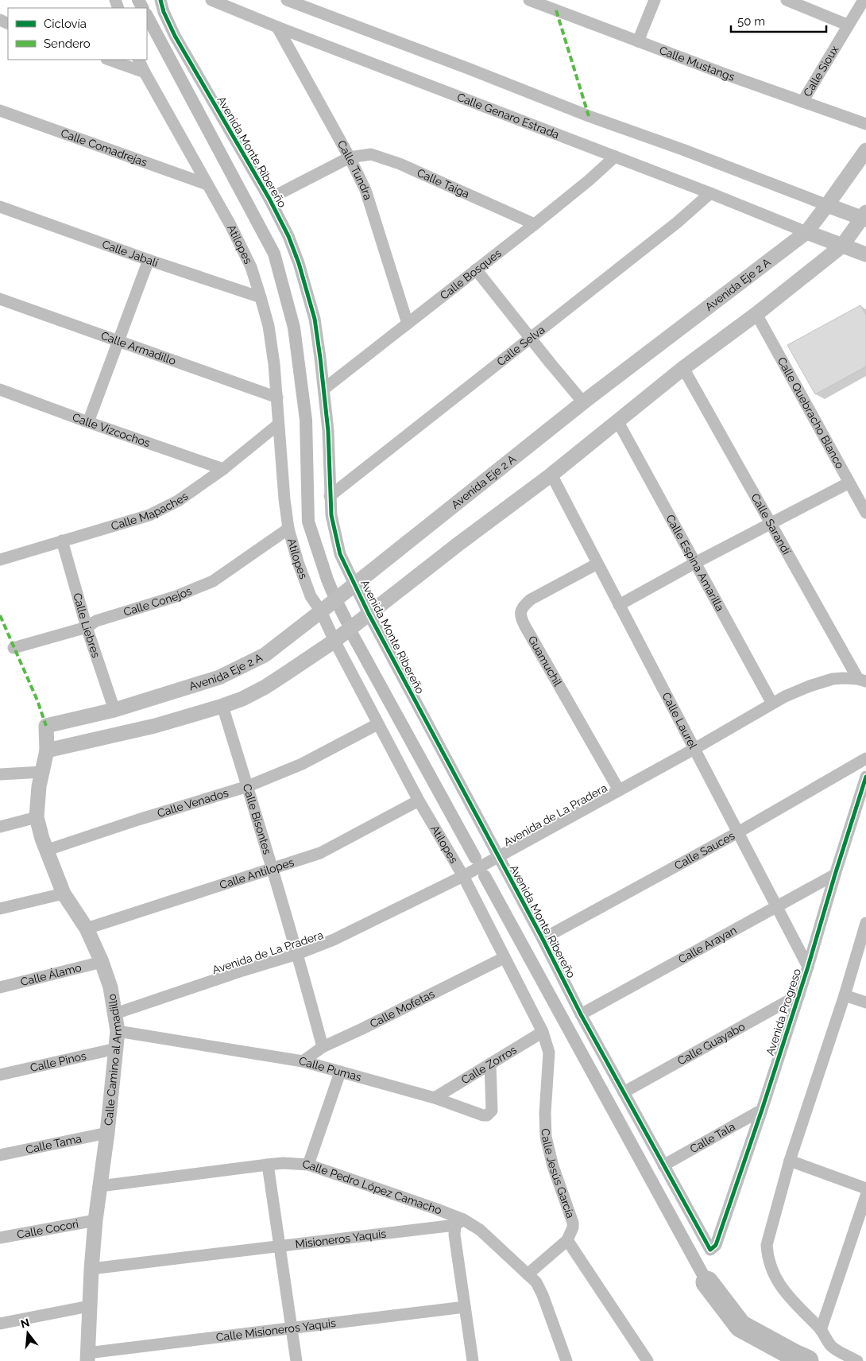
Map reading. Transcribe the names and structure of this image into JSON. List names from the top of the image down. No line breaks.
{"streets":{"street":["Calle Mustangs","Calle Sioux","Calle Genaro Estrada","Calle Comadrejas","Avenida Monte Ribereño","Calle Tundra","Calle Taiga","Atilopes","Calle Jabalí","Calle Bosques","Avenida Eje 2 A","Calle Selva","Calle Armadillo","Calle Quebracho Blanco","Calle Vizcochos","Calle Mapaches","Calle Sarandí","Calle Espina Amarilla","Calle Conejos","Calle Liebres","Guamuchil","Calle Laurel","Calle Venados","Avenida de La Pradera","Calle Bisontes","Calle Sauces","Calle Antilopes","Calle Arayan","Calle Álamo","Calle Mofetas","Avenida Progreso","Calle Guayabo","Calle Camino al Armadillo","Calle Pinos","Calle Zorros","Calle Pumas","Calle Tala","Calle Tama","Calle Jesús García","Calle Pedro López Camacho","Calle Cocori","Misioneros Yaquis","Calle Misioneros Yaquis"]},"crossings":[["Calle Mustangs","Calle Sioux"],["Calle Genaro Estrada","Calle Tundra"],["Calle Genaro Estrada","Calle Bosques"],["Calle Genaro Estrada","Avenida Eje 2 A"],["Calle Genaro Estrada","Calle Selva"],["Calle Comadrejas","Atilopes"],["Avenida Monte Ribereño","Calle Taiga"],["Avenida Monte Ribereño","Calle Bosques"],["Avenida Monte Ribereño","Avenida Eje 2 A"],["Avenida Monte Ribereño","Calle Selva"],["Avenida Monte Ribereño","Avenida de La Pradera"],["Avenida Monte Ribereño","Calle Sauces"],["Avenida Monte Ribereño","Calle Arayan"],["Avenida Monte Ribereño","Avenida Progreso"],["Avenida Monte Ribereño","Calle Guayabo"],["Avenida Monte Ribereño","Calle Tala"],["Calle Tundra","Calle Taiga"],["Calle Tundra","Calle Bosques"],["Calle Taiga","Calle Bosques"],["Atilopes","Calle Jabalí"],["Atilopes","Avenida Eje 2 A"],["Atilopes","Calle Armadillo"],["Atilopes","Calle Mapaches"],["Atilopes","Calle Conejos"],["Atilopes","Calle Venados"],["Atilopes","Avenida de La Pradera"],["Atilopes","Calle Antilopes"],["Atilopes","Calle Mofetas"],["Atilopes","Calle Zorros"],["Atilopes","Calle Jesús García"],["Avenida Eje 2 A","Calle Liebres"],["Avenida Eje 2 A","Calle Camino al Armadillo"],["Calle Vizcochos","Calle Mapaches"],["Calle Mapaches","Calle Liebres"],["Calle Sarandí","Avenida de La Pradera"],["Calle Espina Amarilla","Avenida de La Pradera"],["Calle Conejos","Calle Liebres"],["Guamuchil","Calle Laurel"],["Guamuchil","Avenida de La Pradera"],["Calle Laurel","Avenida de La Pradera"],["Calle Laurel","Calle Sauces"],["Calle Laurel","Calle Arayan"],["Calle Laurel","Avenida Progreso"],["Calle Venados","Calle Bisontes"],["Calle Venados","Calle Camino al Armadillo"],["Avenida de La Pradera","Calle Bisontes"],["Avenida de La Pradera","Calle Camino al Armadillo"],["Calle Bisontes","Calle Antilopes"],["Calle Bisontes","Calle Mofetas"],["Calle Antilopes","Calle Camino al Armadillo"],["Calle Arayan","Avenida Progreso"],["Calle Álamo","Calle Camino al Armadillo"],["Calle Mofetas","Calle Pumas"],["Avenida Progreso","Calle Guayabo"],["Avenida Progreso","Calle Tala"],["Calle Camino al Armadillo","Calle Pinos"],["Calle Camino al Armadillo","Calle Pumas"],["Calle Camino al Armadillo","Calle Tama"],["Calle Camino al Armadillo","Calle Pedro López Camacho"],["Calle Camino al Armadillo","Calle Cocori"],["Calle Camino al Armadillo","Misioneros Yaquis"],["Calle Camino al Armadillo","Calle Misioneros Yaquis"],["Calle Zorros","Calle Pumas"],["Calle Zorros","Calle Jesús García"],["Calle Pedro López Camacho","Misioneros Yaquis"]],"legend":["Ciclovía","Sendero"],"scale_bar":"50 m","north":"top"}
